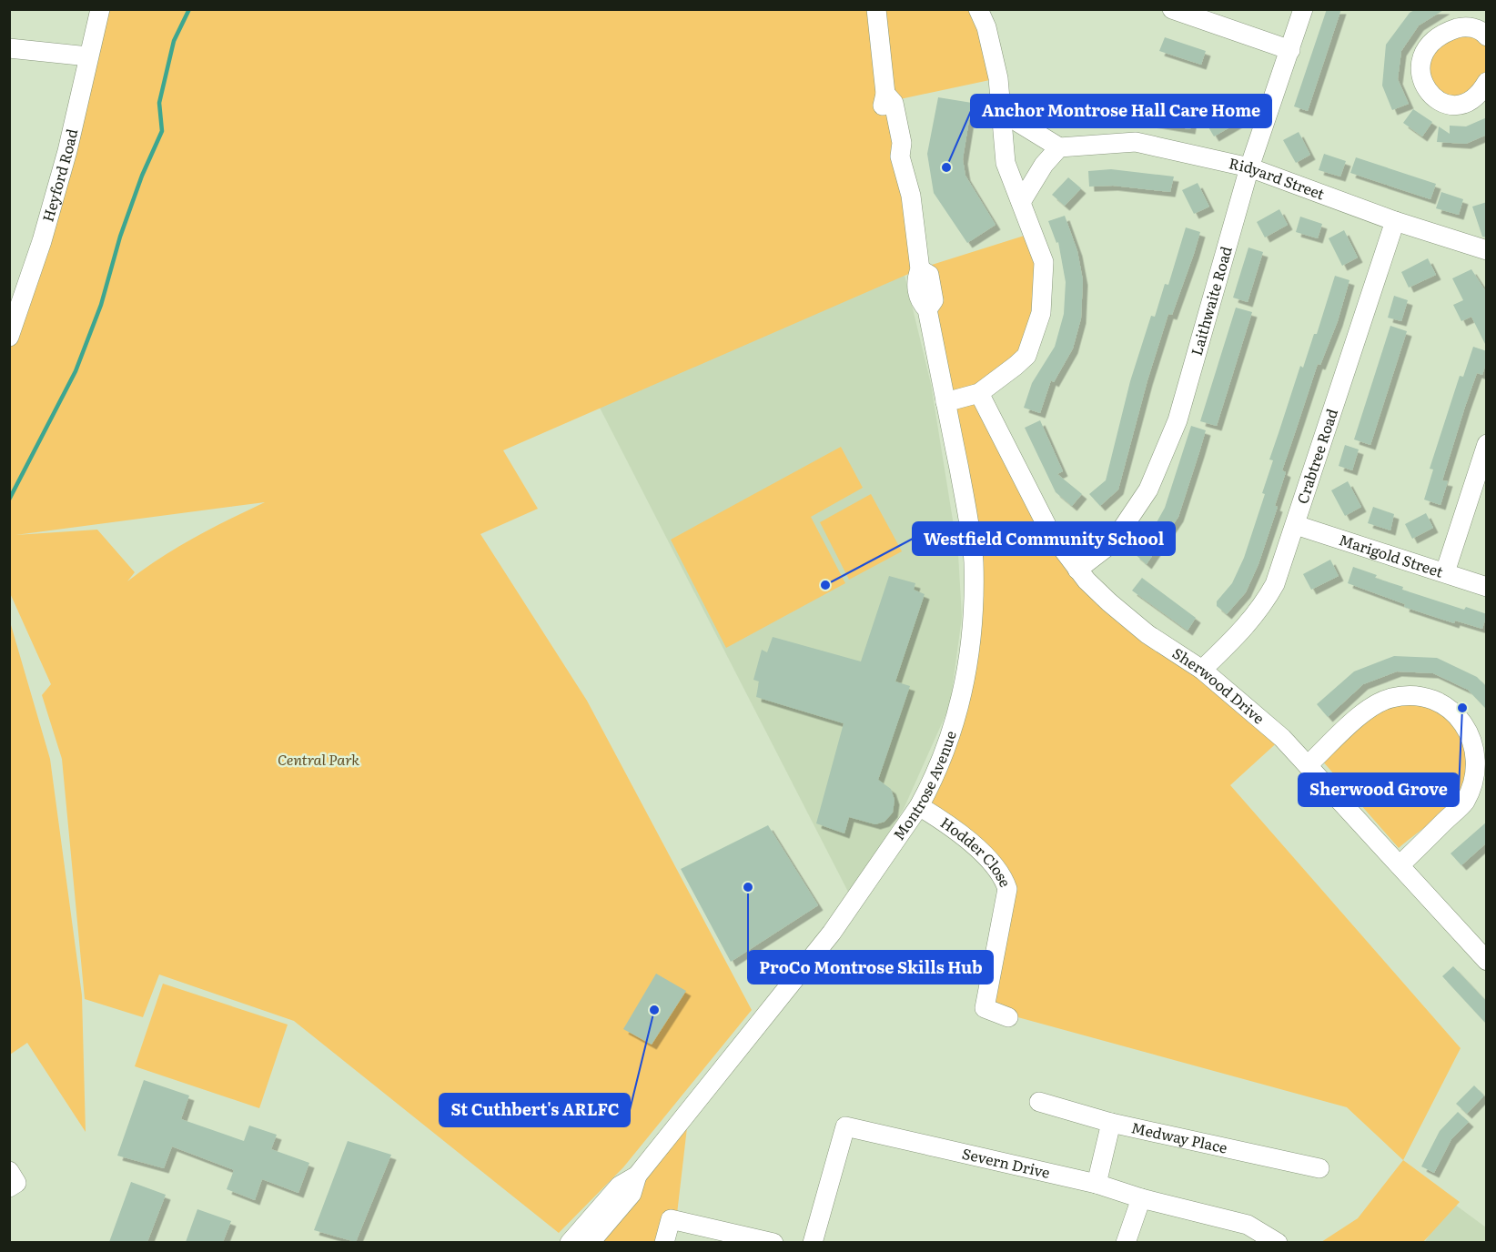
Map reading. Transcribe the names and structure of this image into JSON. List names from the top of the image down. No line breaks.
{"streets":{"street":["Heyford Road","Ridyard Street","Laithwaite Road","Crabtree Road","Marigold Street","Sherwood Drive","Montrose Avenue","Hodder Close","Medway Place","Severn Drive"]},"crossings":[["Ridyard Street","Laithwaite Road"],["Ridyard Street","Crabtree Road"],["Laithwaite Road","Sherwood Drive"],["Crabtree Road","Marigold Street"],["Crabtree Road","Sherwood Drive"],["Montrose Avenue","Hodder Close"]],"parks":["Central Park"],"places":["Anchor Montrose Hall Care Home","Westfield Community School","Sherwood Grove","ProCo Montrose Skills Hub","St Cuthbert's ARLFC"]}
